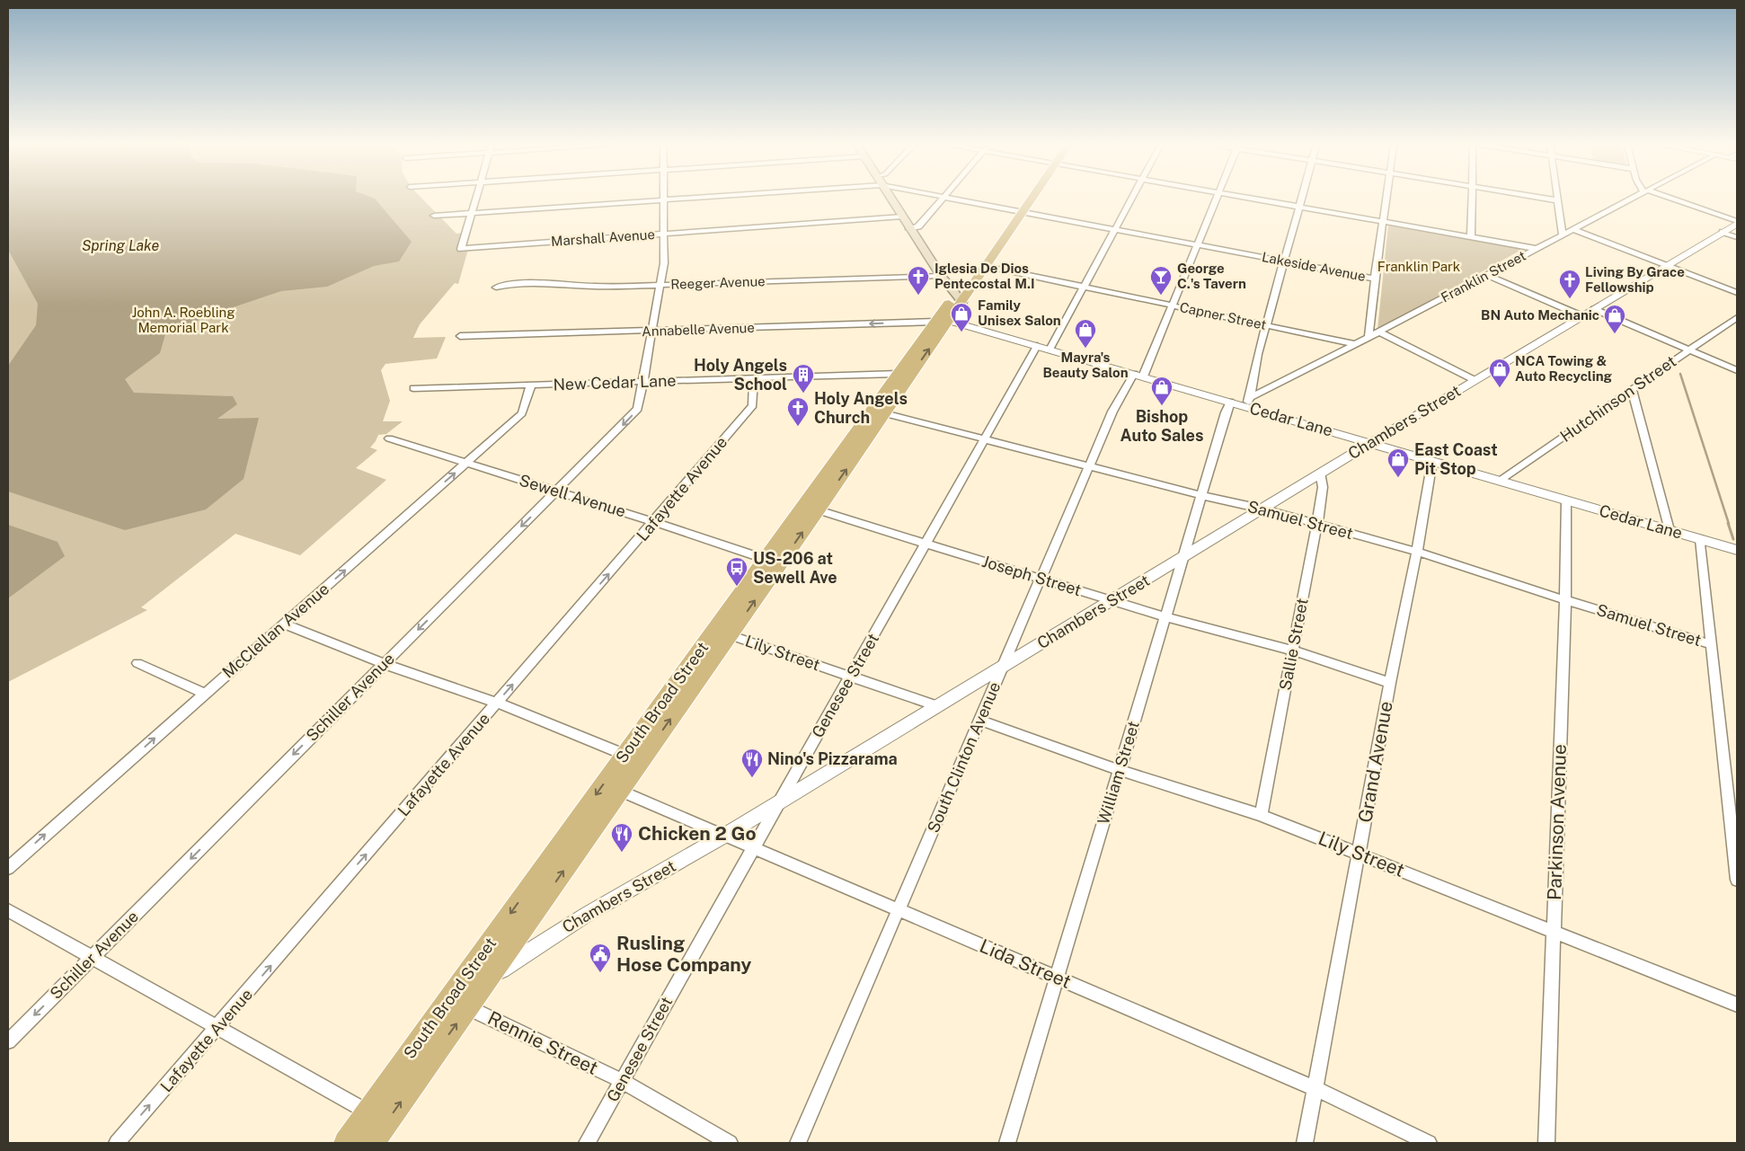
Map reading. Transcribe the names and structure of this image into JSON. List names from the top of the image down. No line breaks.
{"streets":{"main road":["South Broad Street"],"street":["Marshall Avenue","Lakeside Avenue","Franklin Street","Reeger Avenue","Capner Street","Annabelle Avenue","New Cedar Lane","Hutchinson Street","Cedar Lane","Chambers Street","Lafayette Avenue","Sewell Avenue","Samuel Street","Joseph Street","McClellan Avenue","Sallie Street","Lily Street","Genesee Street","Schiller Avenue","South Clinton Avenue","Grand Avenue","William Street","Parkinson Avenue","Lida Street","Rennie Street"]},"crossings":[["Marshall Avenue","Lakeside Avenue"],["Marshall Avenue","Schiller Avenue"],["Lakeside Avenue","Schiller Avenue"],["Lakeside Avenue","South Broad Street"],["Lakeside Avenue","South Clinton Avenue"],["Franklin Street","Capner Street"],["Franklin Street","Cedar Lane"],["Reeger Avenue","Schiller Avenue"],["Capner Street","South Broad Street"],["Capner Street","South Clinton Avenue"],["Annabelle Avenue","Schiller Avenue"],["Annabelle Avenue","South Broad Street"],["New Cedar Lane","Lafayette Avenue"],["New Cedar Lane","McClellan Avenue"],["New Cedar Lane","Schiller Avenue"],["New Cedar Lane","South Broad Street"],["Hutchinson Street","Cedar Lane"],["Cedar Lane","Chambers Street"],["Cedar Lane","Genesee Street"],["Cedar Lane","South Broad Street"],["Cedar Lane","South Clinton Avenue"],["Cedar Lane","Grand Avenue"],["Cedar Lane","William Street"],["Cedar Lane","Parkinson Avenue"],["Chambers Street","Samuel Street"],["Chambers Street","Joseph Street"],["Chambers Street","Sallie Street"],["Chambers Street","Lily Street"],["Chambers Street","Genesee Street"],["Chambers Street","South Broad Street"],["Chambers Street","South Clinton Avenue"],["Chambers Street","William Street"],["Chambers Street","Lida Street"],["Lafayette Avenue","Sewell Avenue"],["Sewell Avenue","McClellan Avenue"],["Sewell Avenue","Schiller Avenue"],["Sewell Avenue","South Broad Street"],["Samuel Street","Sallie Street"],["Samuel Street","Genesee Street"],["Samuel Street","South Broad Street"],["Samuel Street","South Clinton Avenue"],["Samuel Street","Grand Avenue"],["Samuel Street","William Street"],["Samuel Street","Parkinson Avenue"],["Joseph Street","Sallie Street"],["Joseph Street","Genesee Street"],["Joseph Street","South Broad Street"],["Joseph Street","South Clinton Avenue"],["Joseph Street","Grand Avenue"],["Joseph Street","William Street"],["Sallie Street","Lily Street"],["Lily Street","Genesee Street"],["Lily Street","South Broad Street"],["Lily Street","South Clinton Avenue"],["Lily Street","Grand Avenue"],["Lily Street","William Street"],["Lily Street","Parkinson Avenue"],["Genesee Street","Lida Street"],["Genesee Street","Rennie Street"],["South Broad Street","Lida Street"],["South Broad Street","Rennie Street"],["South Clinton Avenue","Lida Street"],["Grand Avenue","Lida Street"],["William Street","Lida Street"]],"one_way":["Annabelle Avenue","Lafayette Avenue","McClellan Avenue","Schiller Avenue"],"water":["Spring Lake"],"parks":["Franklin Park","John A. Roebling Memorial Park"],"places":{"church":["Iglesia De Dios Pentecostal M.I","Living By Grace Fellowship","Holy Angels Church"],"bar":["George C.'s Tavern"],"shop":["Family Unisex Salon","BN Auto Mechanic","Mayra's Beauty Salon","NCA Towing & Auto Recycling","Bishop Auto Sales","East Coast Pit Stop"],"building":["Holy Angels School"],"bus stop":["US-206 at Sewell Ave"],"restaurant":["Nino's Pizzarama","Chicken 2 Go"],"public building":["Rusling Hose Company"]}}
